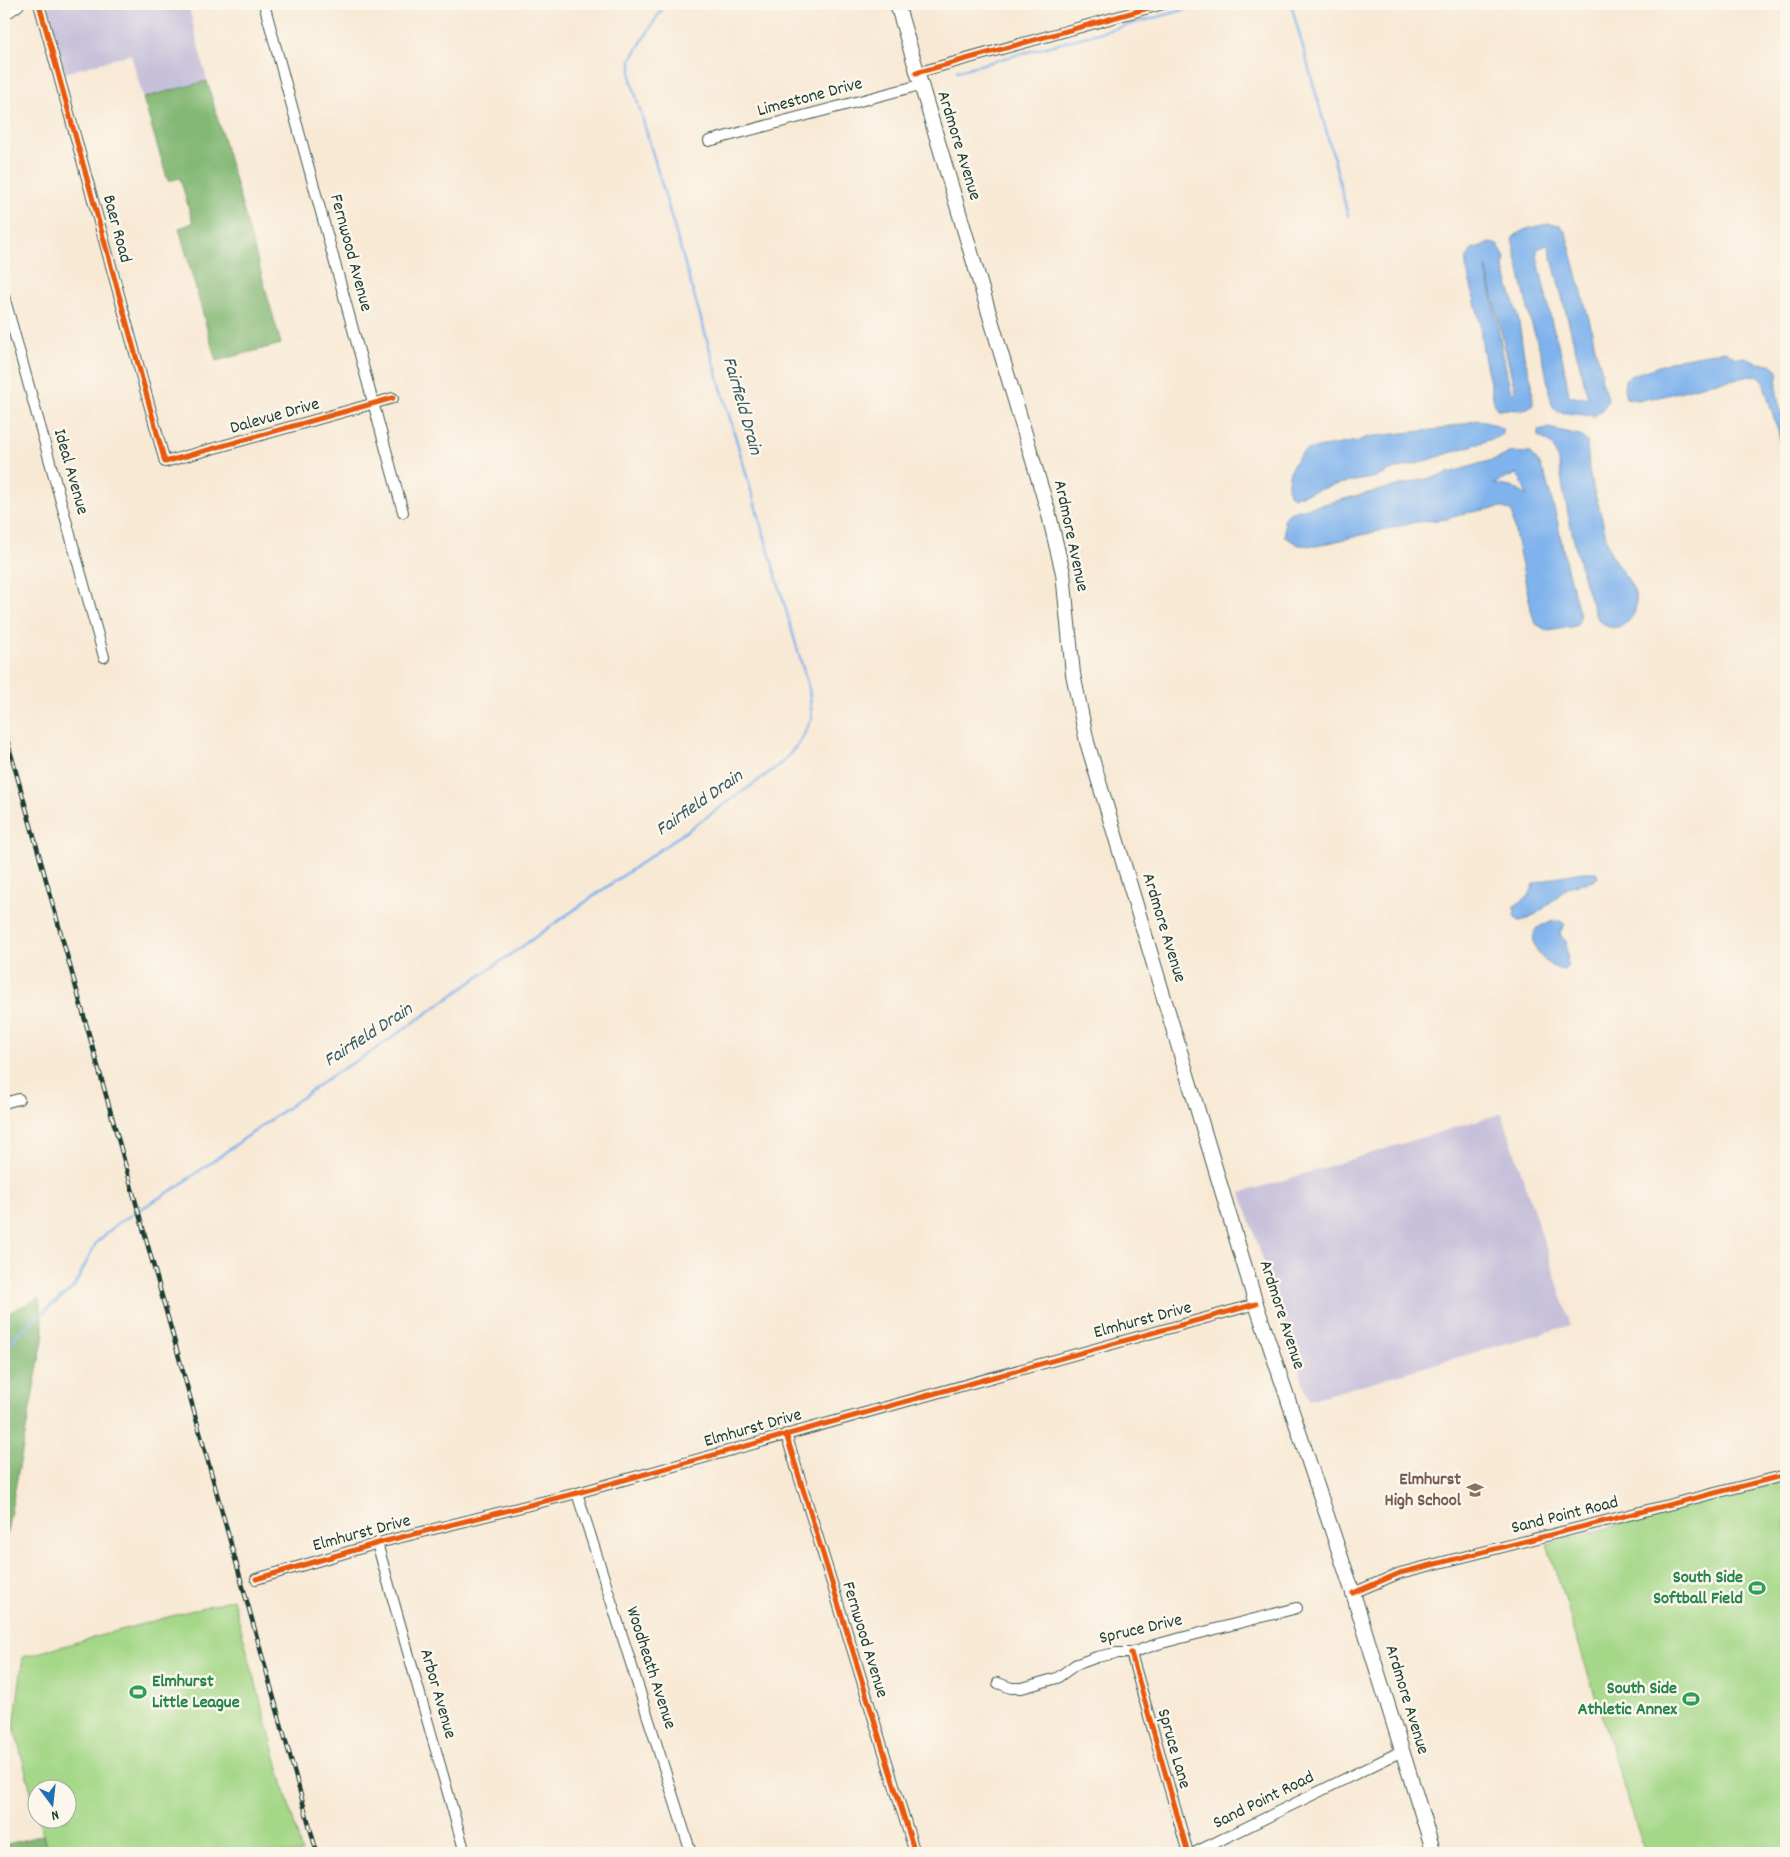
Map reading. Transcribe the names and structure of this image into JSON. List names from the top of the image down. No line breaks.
{"streets":{"main road":["Ardmore Avenue"],"street":["Limestone Drive","Baer Road","Fernwood Avenue","Dalevue Drive","Ideal Avenue","Elmhurst Drive","Sand Point Road","Spruce Drive","Woodheath Avenue","Arbor Avenue","Spruce Lane"]},"crossings":[["Limestone Drive","Ardmore Avenue"],["Ardmore Avenue","Elmhurst Drive"],["Ardmore Avenue","Sand Point Road"],["Baer Road","Dalevue Drive"],["Fernwood Avenue","Dalevue Drive"],["Fernwood Avenue","Elmhurst Drive"],["Elmhurst Drive","Woodheath Avenue"],["Elmhurst Drive","Arbor Avenue"],["Spruce Drive","Spruce Lane"]],"water":["Fairfield Drain"],"places":{"school or university":["Elmhurst High School"],"sports":["South Side Softball Field","Elmhurst Little League","South Side Athletic Annex"]},"north":"bottom"}
